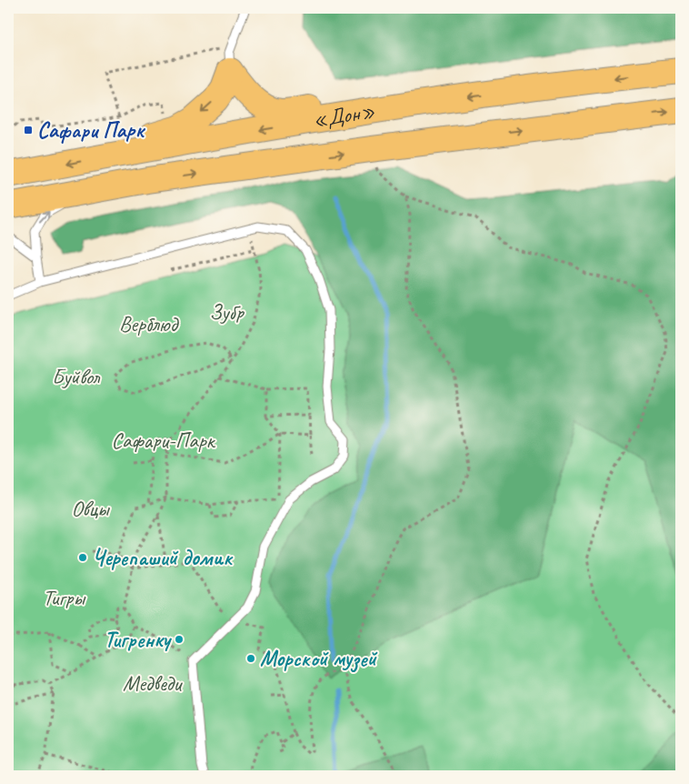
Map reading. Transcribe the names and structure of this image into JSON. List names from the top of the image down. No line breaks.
{"streets":{"highway":["«Дон»"]},"parks":["Зубр","Верблюд","Буйвол","Сафари-Парк","Овцы","Тигры","Медведи"],"places":{"transit":["Сафари Парк"],"other":["Черепаший домик","Тигренку","Морской музей"]}}
